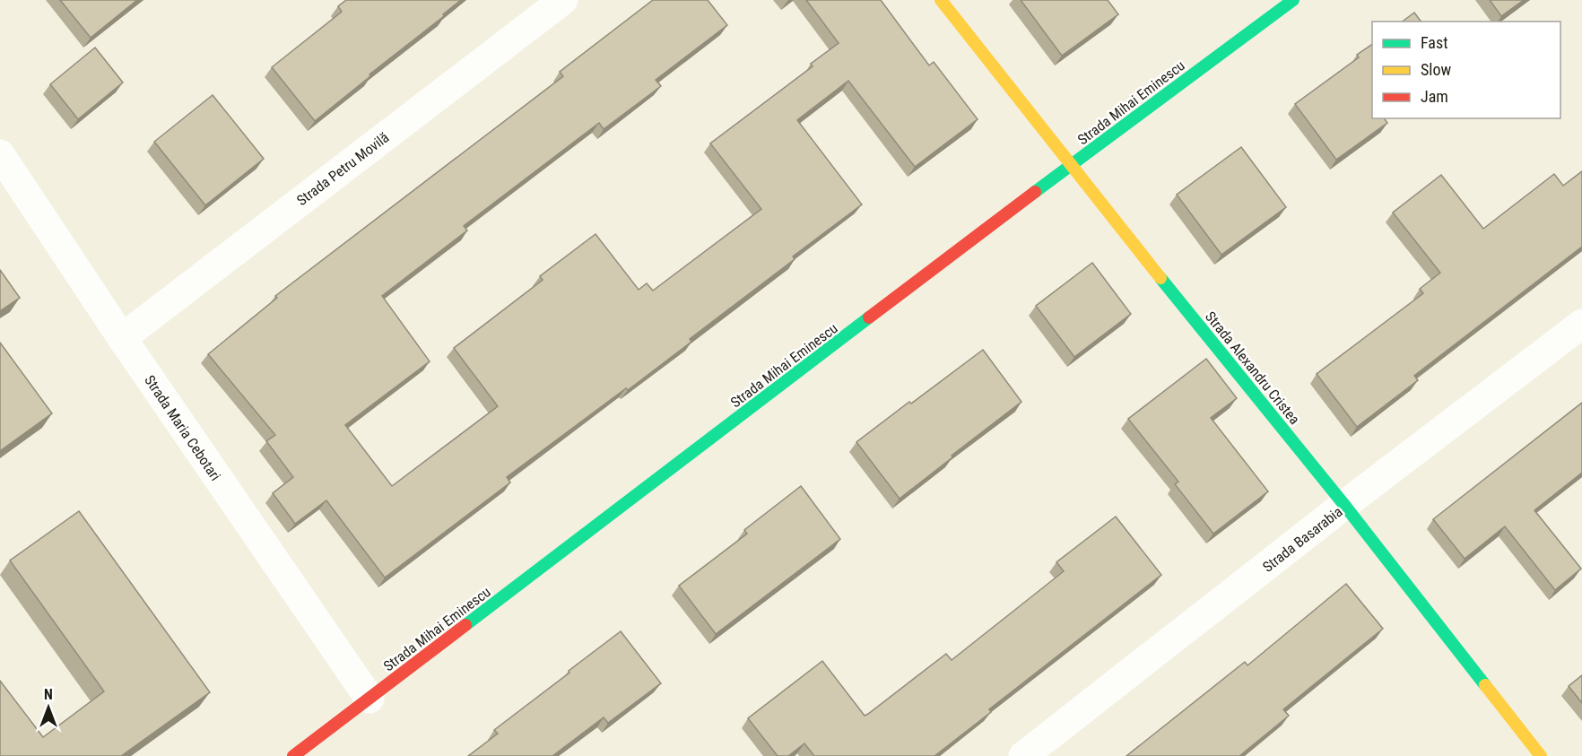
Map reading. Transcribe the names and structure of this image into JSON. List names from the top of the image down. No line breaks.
{"streets":{"street":["Strada Mihai Eminescu","Strada Petru Movilă","Strada Alexandru Cristea","Strada Maria Cebotari","Strada Basarabia"]},"crossings":[["Strada Mihai Eminescu","Strada Alexandru Cristea"],["Strada Mihai Eminescu","Strada Maria Cebotari"],["Strada Petru Movilă","Strada Maria Cebotari"],["Strada Alexandru Cristea","Strada Basarabia"]],"legend":["Fast","Slow","Jam"],"north":"top"}
